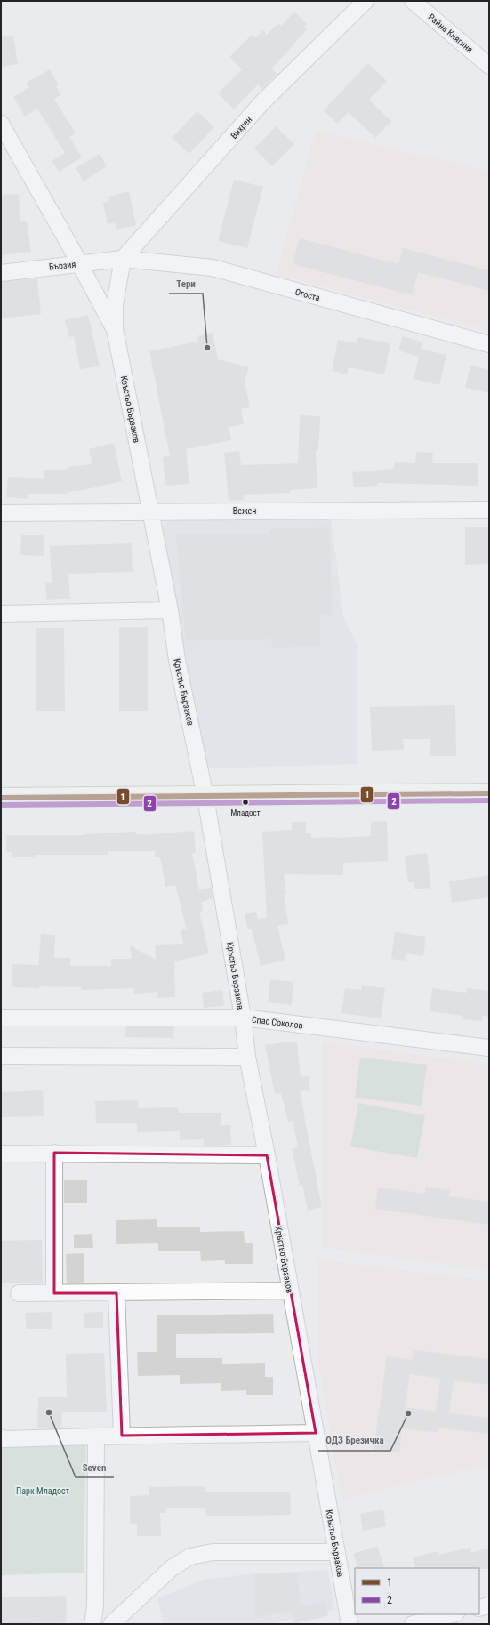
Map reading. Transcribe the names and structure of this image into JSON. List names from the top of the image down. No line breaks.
{"streets":{"street":["Райна Княгиня","Вихрен","Бързия","Огоста","Кръстьо Бързаков","Вежен","Спас Соколов"]},"crossings":[["Вихрен","Бързия"],["Вихрен","Огоста"],["Вихрен","Кръстьо Бързаков"],["Бързия","Огоста"],["Бързия","Кръстьо Бързаков"],["Огоста","Кръстьо Бързаков"],["Кръстьо Бързаков","Вежен"],["Кръстьо Бързаков","Спас Соколов"]],"parks":["Парк Младост"],"places":["Тери","Младост","Seven","ОДЗ Брезичка"],"lines":["transit line 1","transit line 2"],"legend":["1","2"]}
